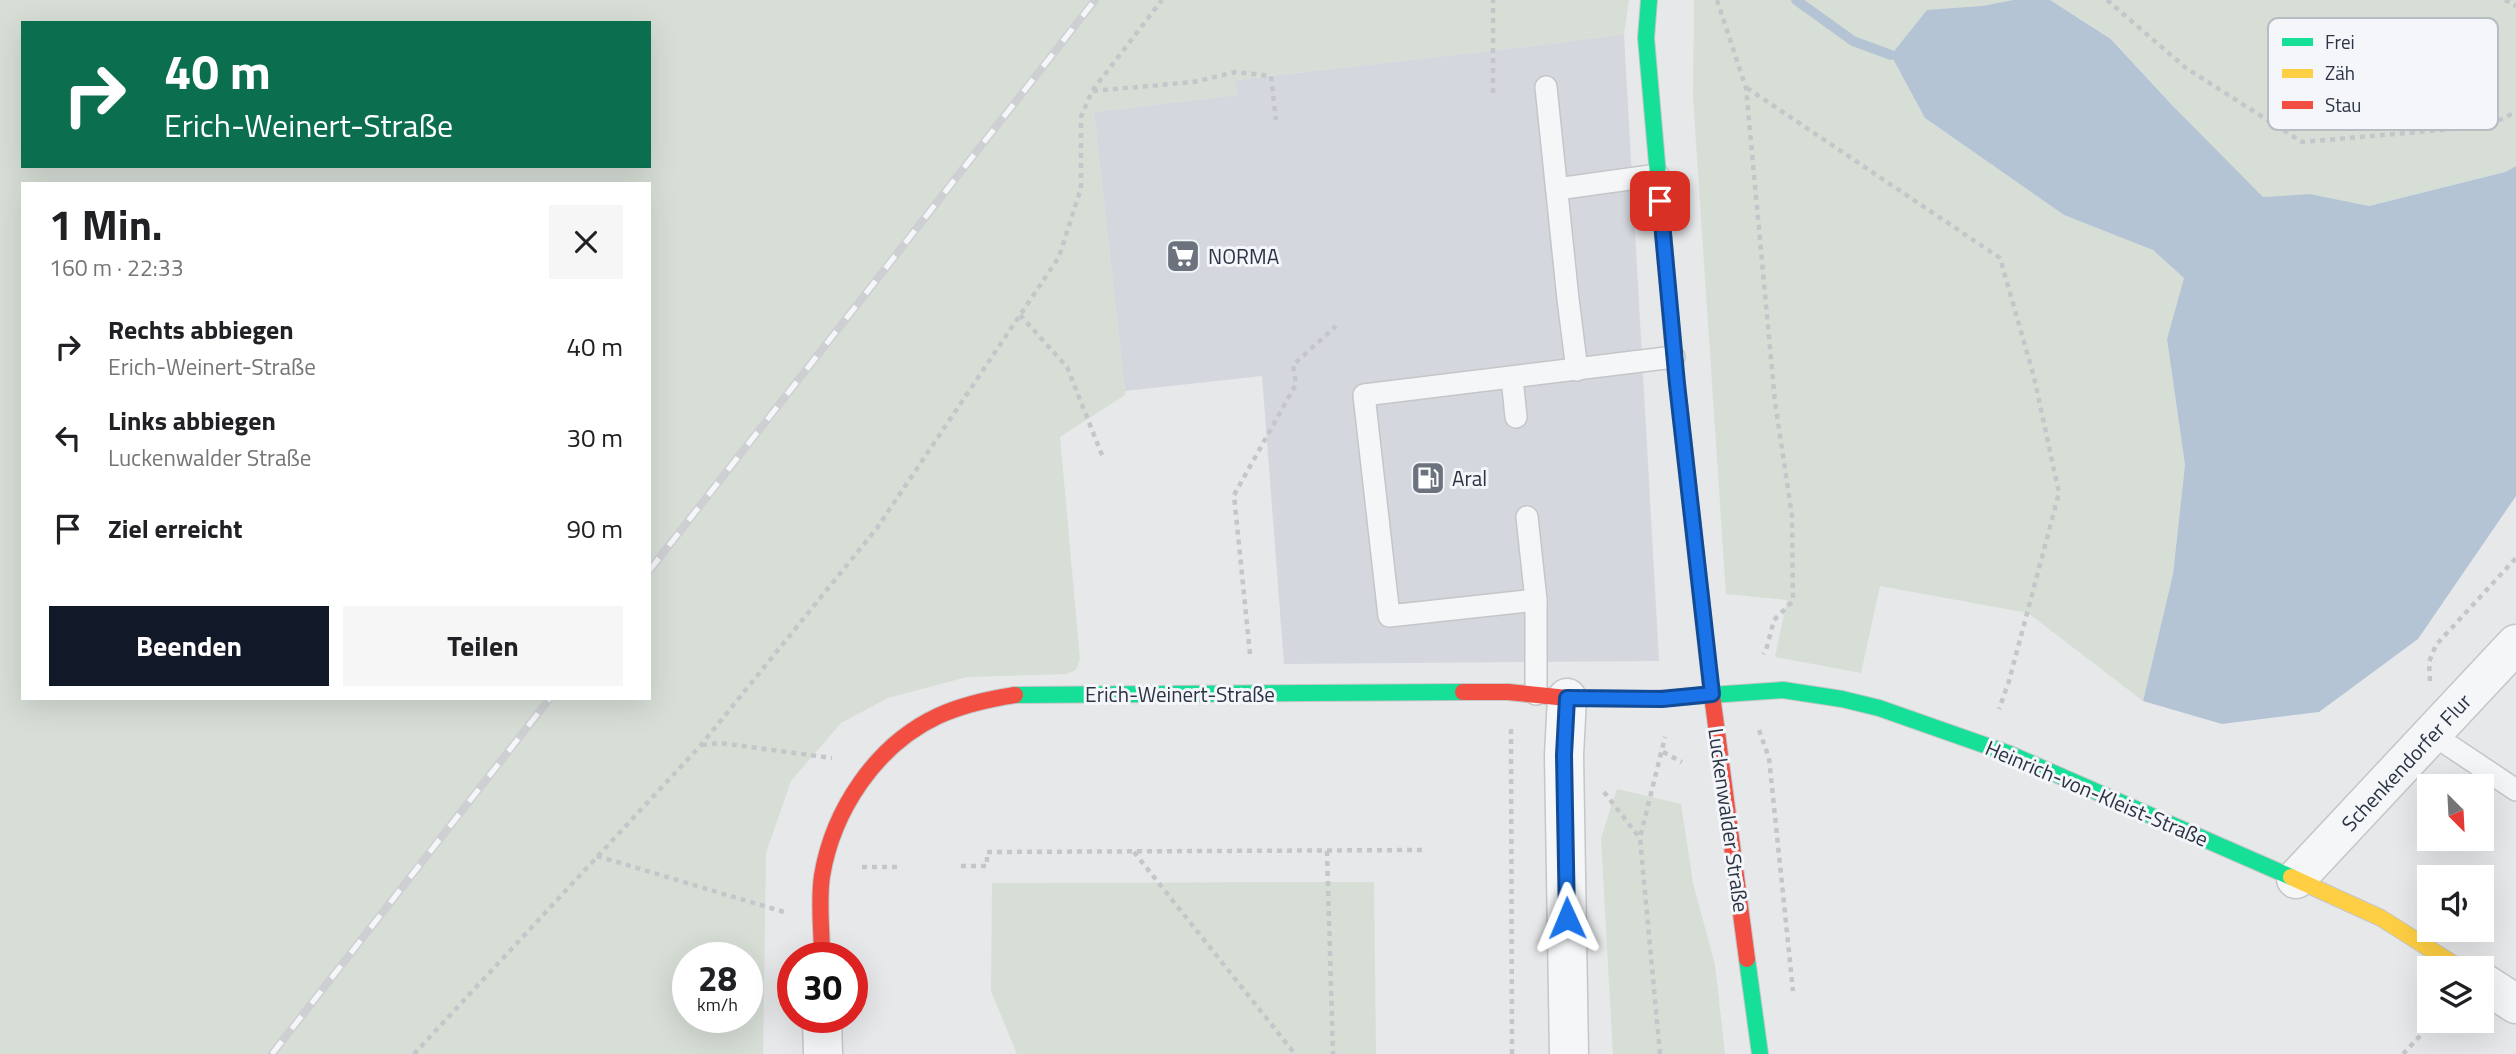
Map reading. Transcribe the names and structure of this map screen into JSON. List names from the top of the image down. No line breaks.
{"streets":{"street":["Erich-Weinert-Straße","Schenkendorfer Flur","Heinrich-von-Kleist-Straße","Luckenwalder Straße"]},"crossings":[["Erich-Weinert-Straße","Heinrich-von-Kleist-Straße"],["Erich-Weinert-Straße","Luckenwalder Straße"],["Schenkendorfer Flur","Heinrich-von-Kleist-Straße"],["Heinrich-von-Kleist-Straße","Luckenwalder Straße"]],"places":{"supermarket":["NORMA"],"fuel station":["Aral"]},"legend":["Frei","Zäh","Stau"],"north":"bottom right","page":{"turn":["40 m","Erich-Weinert-Straße"],"heading":["1 Min.","160 m · 22:33"],"list":[{"name":"Rechts abbiegen","note":"Erich-Weinert-Straße","value":"40 m"},{"name":"Links abbiegen","note":"Luckenwalder Straße","value":"30 m"},{"name":"Ziel erreicht","value":"90 m"}],"buttons":["Beenden","Teilen"],"speed":"28 km/h","limit":"30"}}
